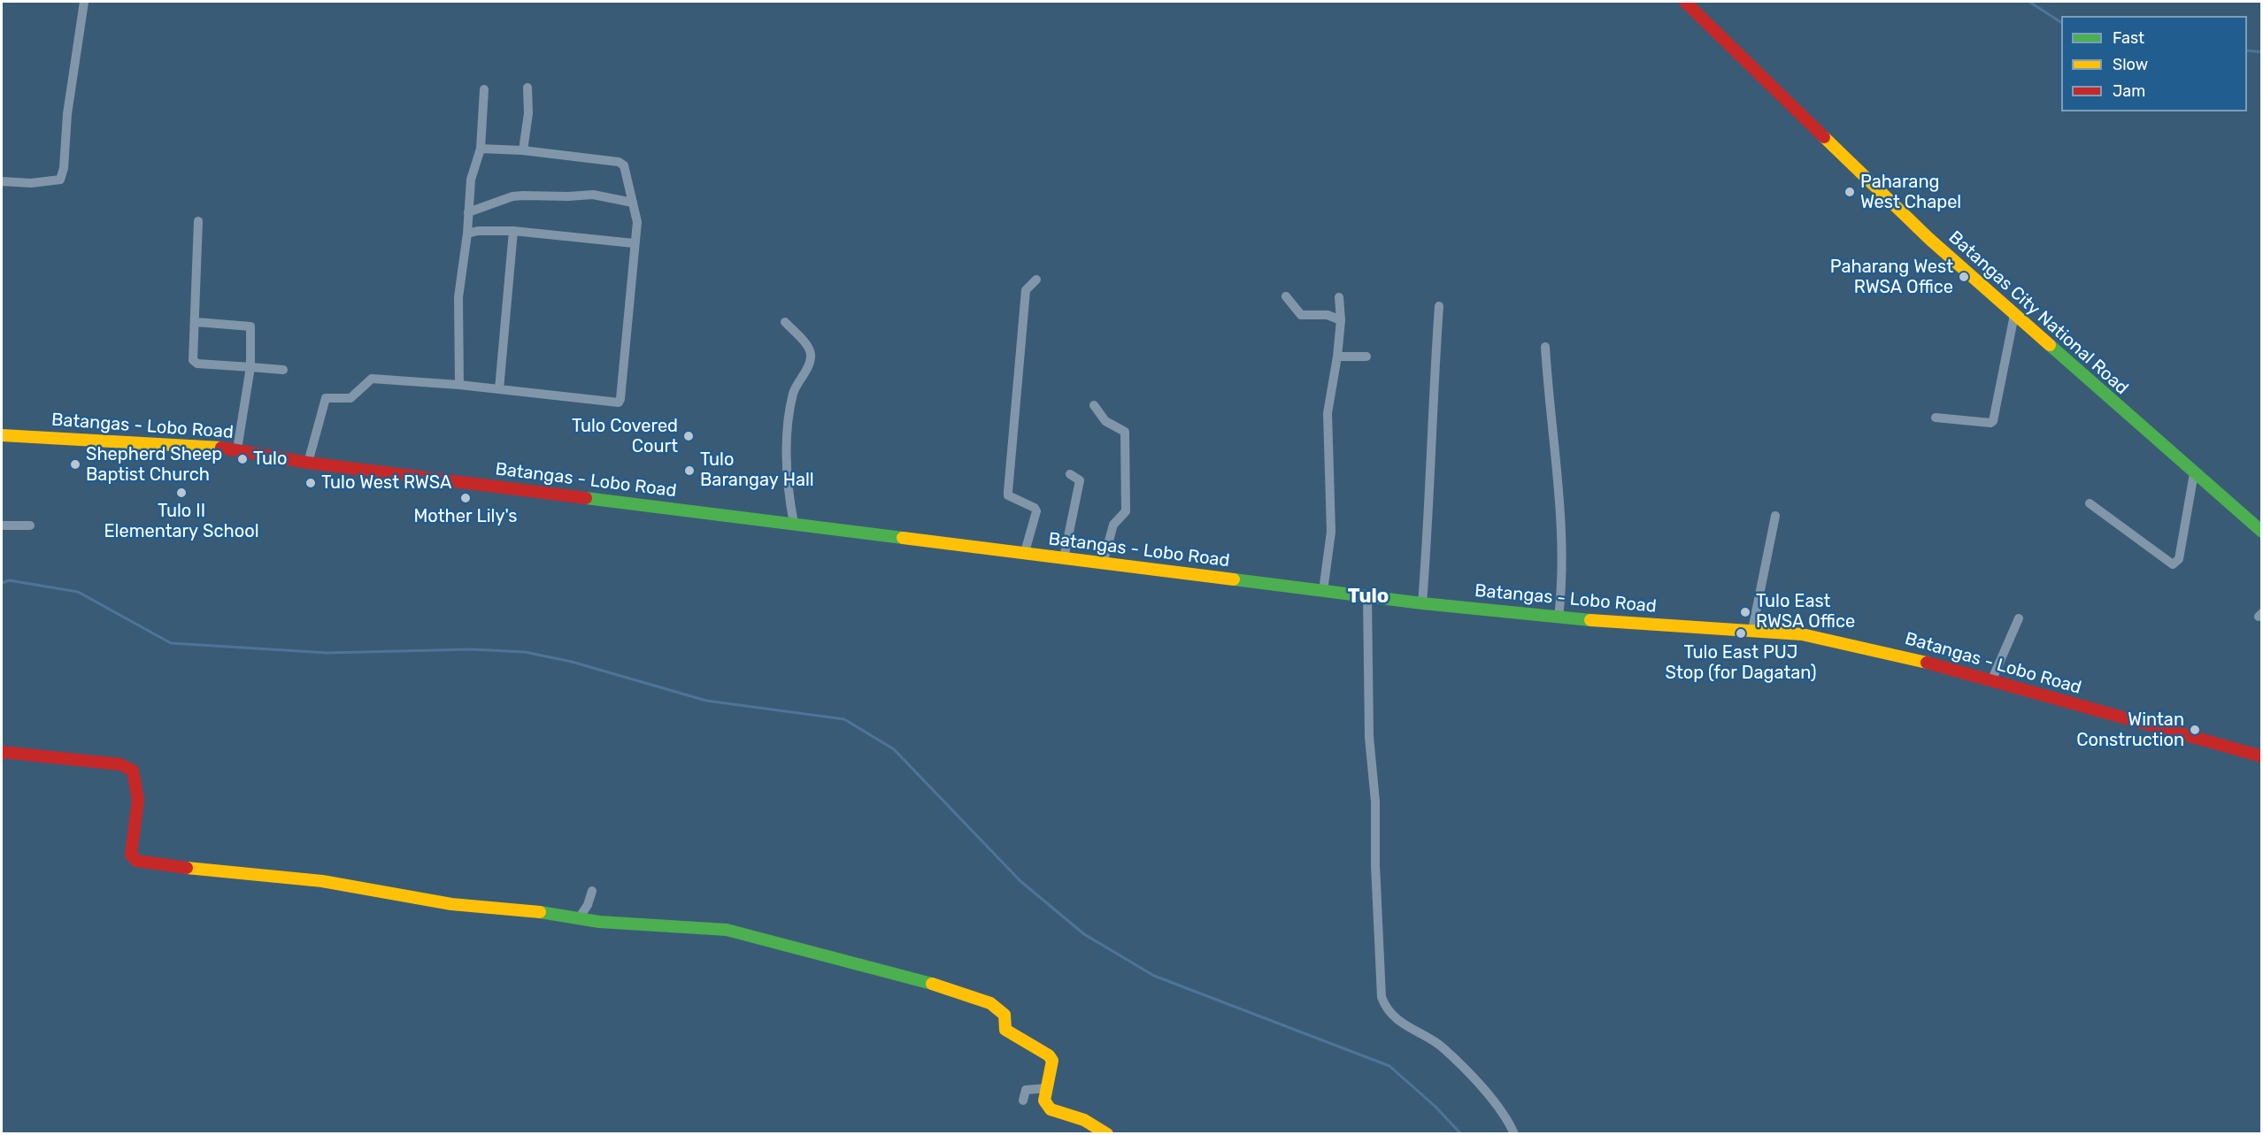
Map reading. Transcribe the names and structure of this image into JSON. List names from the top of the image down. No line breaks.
{"streets":{"main road":["Batangas City National Road","Batangas - Lobo Road"]},"districts":["Tulo"],"places":["Paharang West Chapel","Paharang West RWSA Office","Tulo Covered Court","Tulo","Shepherd Sheep Baptist Church","Tulo Barangay Hall","Tulo West RWSA","Tulo II Elementary School","Mother Lily's","Tulo East RWSA Office","Tulo East PUJ Stop (for Dagatan)","Wintan Construction"],"legend":["Fast","Slow","Jam"]}
